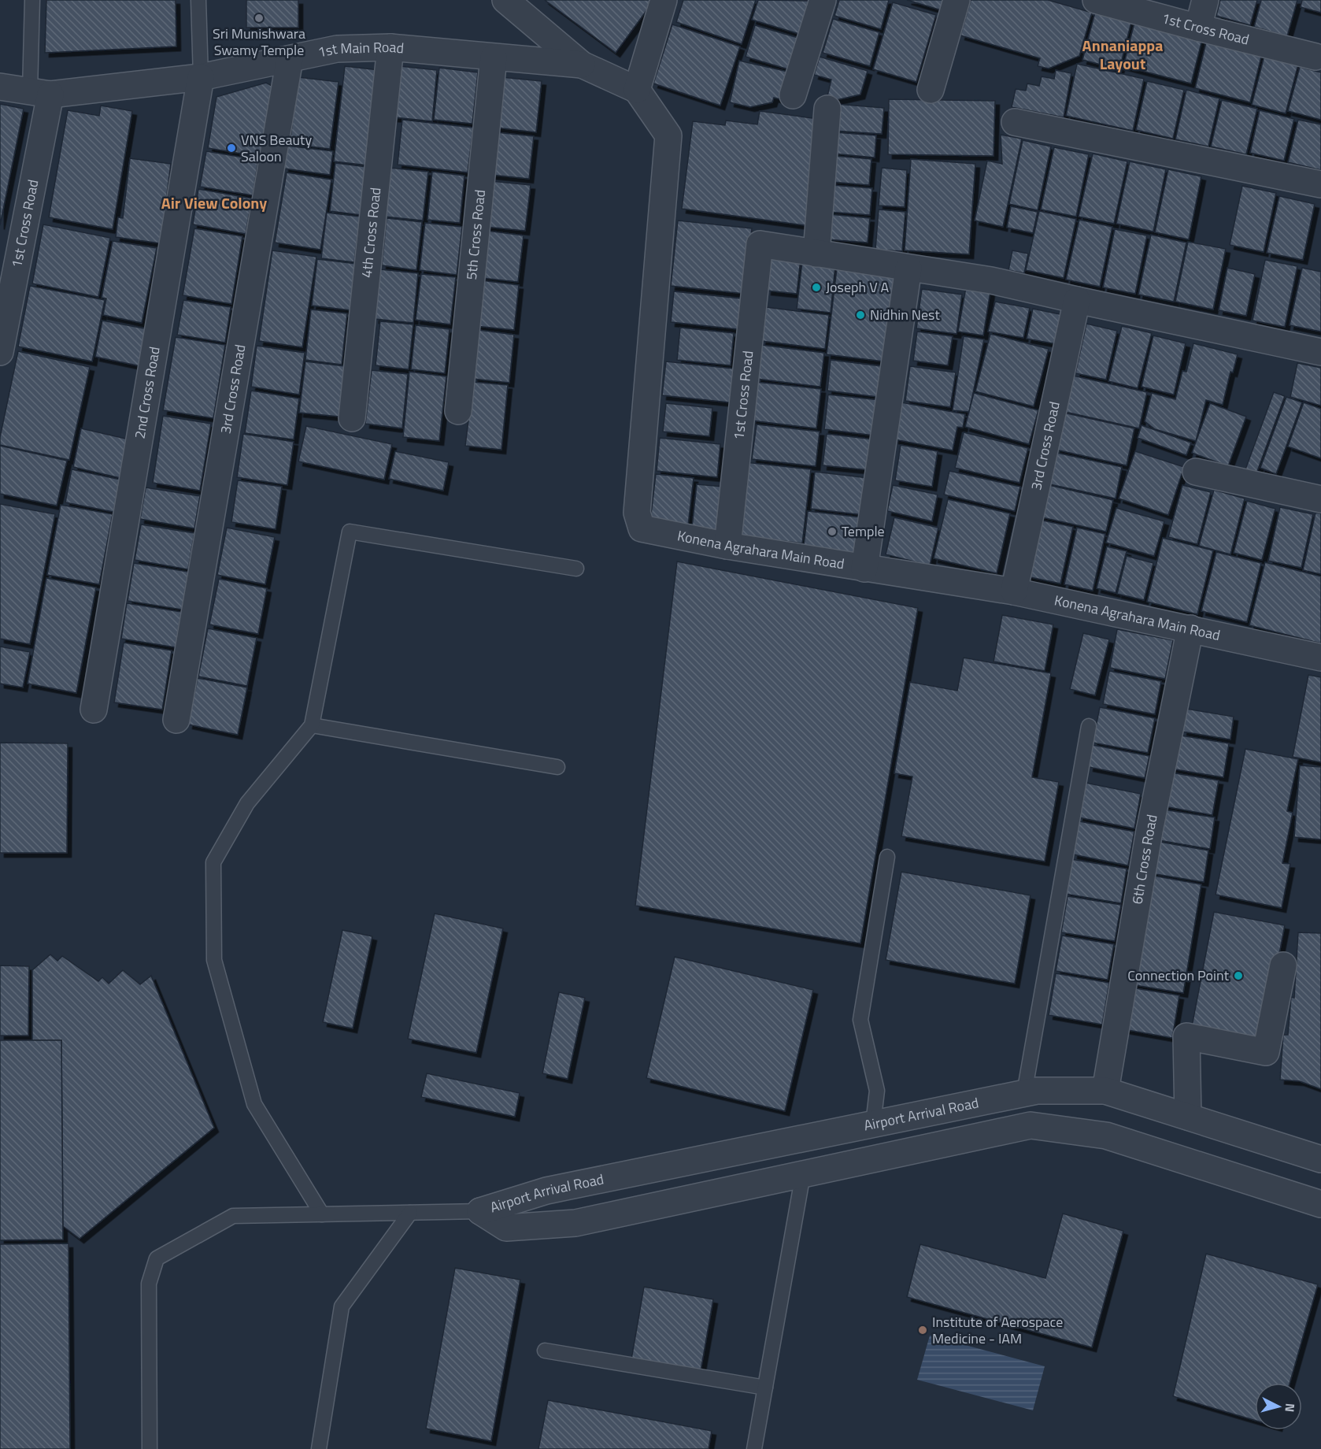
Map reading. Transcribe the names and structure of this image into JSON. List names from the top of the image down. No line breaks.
{"streets":{"street":["1st Cross Road","1st Main Road","4th Cross Road","5th Cross Road","3rd Cross Road","2nd Cross Road","Konena Agrahara Main Road","6th Cross Road","Airport Arrival Road"]},"crossings":[["1st Cross Road","1st Main Road"],["1st Cross Road","Konena Agrahara Main Road"],["1st Main Road","4th Cross Road"],["1st Main Road","5th Cross Road"],["1st Main Road","3rd Cross Road"],["1st Main Road","2nd Cross Road"],["1st Main Road","Konena Agrahara Main Road"],["3rd Cross Road","Konena Agrahara Main Road"],["Konena Agrahara Main Road","6th Cross Road"],["6th Cross Road","Airport Arrival Road"]],"districts":["Annaniappa Layout","Air View Colony"],"places":["Sri Munishwara Swamy Temple","VNS Beauty Saloon","Joseph V A","Nidhin Nest","Temple","Connection Point","Institute of Aerospace Medicine - IAM"],"north":"right"}
